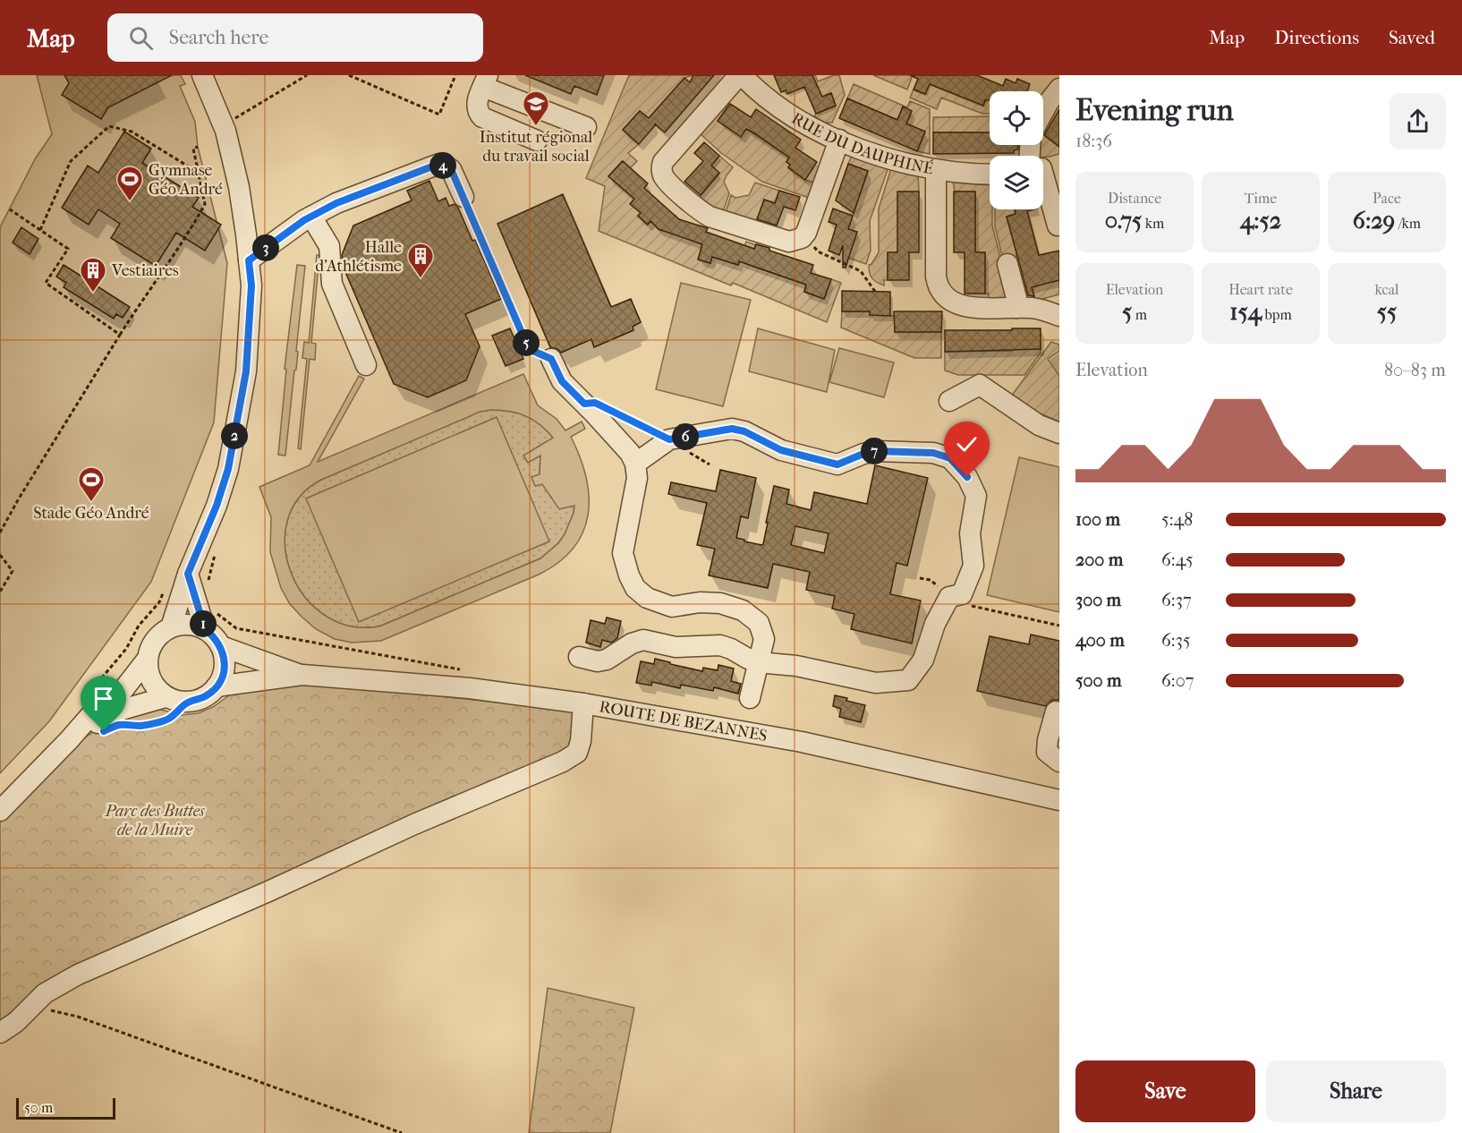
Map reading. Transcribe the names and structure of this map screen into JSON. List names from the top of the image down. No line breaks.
{"streets":{"street":["RUE DU DAUPHINÉ","ROUTE DE BEZANNES"]},"parks":["Parc des Buttes de la Muire"],"places":{"school or university":["Institut régional du travail social"],"sports":["Gymnase Géo André","Stade Géo André"],"building":["Halle d'Athlétisme","Vestiaires"]},"scale_bar":"50 m","page":{"header":"Map","search":"Search here","nav":["Map","Directions","Saved"],"heading":["Evening run","18:36"],"pins":["4","3","5","2","6","7","1"],"stats":[["Distance","0.75 km"],["Time","4:52"],["Pace","6:29 /km"],["Elevation","5 m"],["Heart rate","154 bpm"],["kcal","55"]],"chart":["Elevation","80–83 m"],"list":[{"name":"100 m","note":"5:48"},{"name":"200 m","note":"6:45"},{"name":"300 m","note":"6:37"},{"name":"400 m","note":"6:35"},{"name":"500 m","note":"6:07"}],"buttons":["Save","Share"],"scale":"50 m"}}
